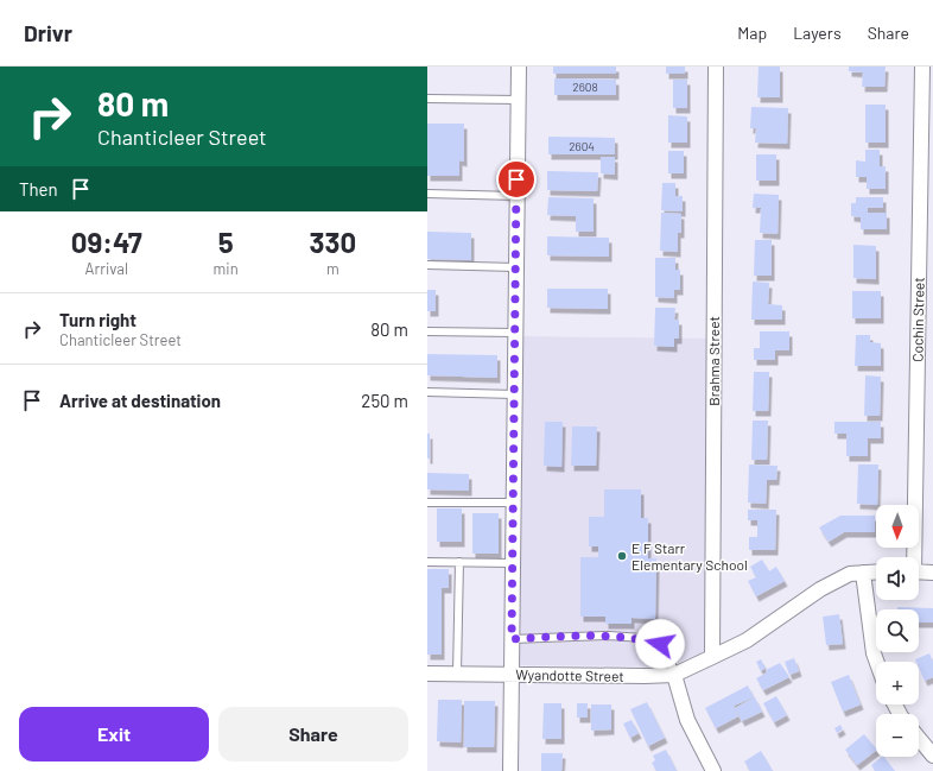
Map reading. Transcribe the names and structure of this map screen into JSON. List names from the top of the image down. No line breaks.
{"streets":{"street":["Cochin Street","Brahma Street","Wyandotte Street"]},"crossings":[["Brahma Street","Wyandotte Street"]],"places":["E F Starr Elementary School"],"house_numbers":["2608","2604"],"north":"bottom","page":{"header":"Drivr","nav":["Map","Layers","Share"],"turn":["80 m","Chanticleer Street"],"then":"Then","eta":["09:47","Arrival","5","min","330","m"],"list":[{"name":"Turn right","note":"Chanticleer Street","value":"80 m"},{"name":"Arrive at destination","value":"250 m"}],"map_buttons":["+","−"],"buttons":["Exit","Share"]}}
